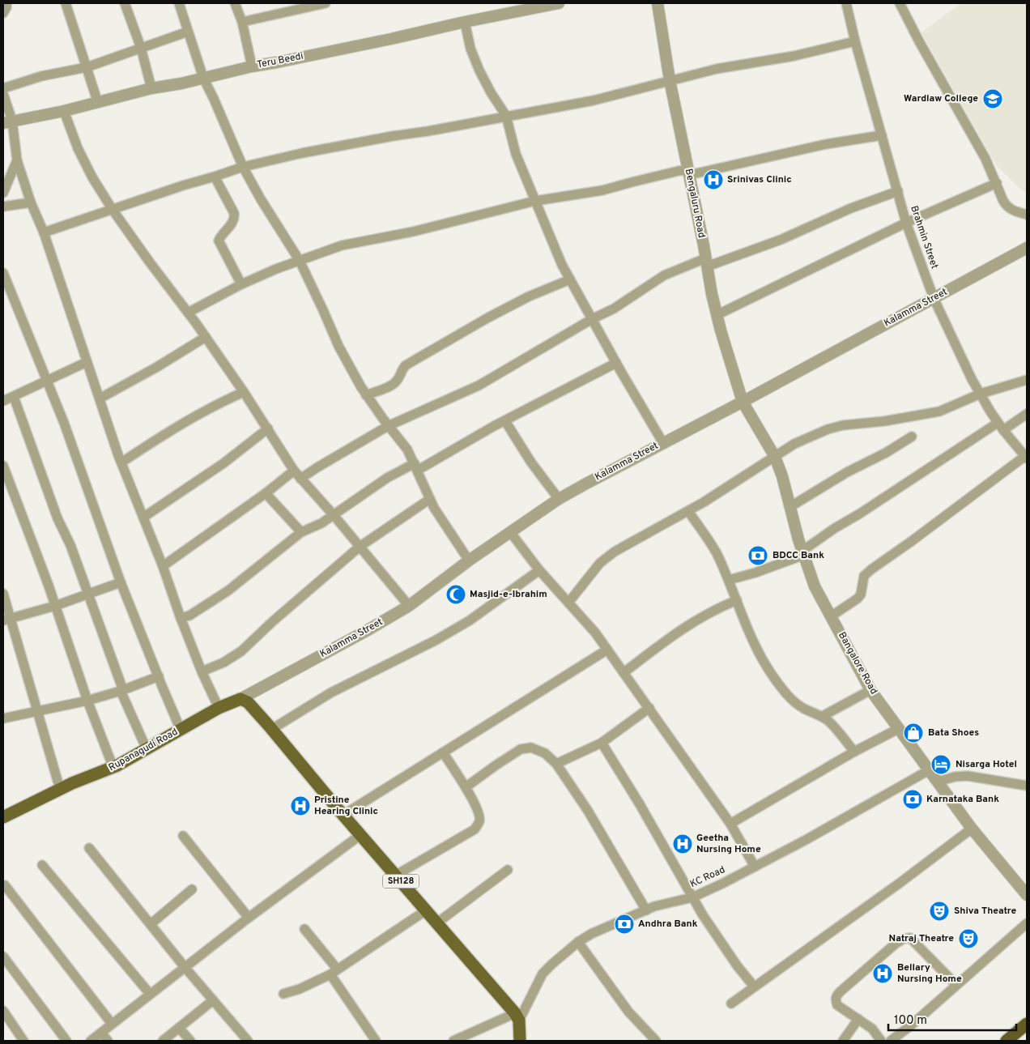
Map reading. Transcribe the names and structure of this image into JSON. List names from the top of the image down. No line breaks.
{"streets":{"main road":["Rupanagudi Road","SH128"],"street":["Teru Beedi","Bengaluru Road","Brahmin Street","Kalamma Street","Bangalore Road","KC Road"]},"crossings":[["Bengaluru Road","Kalamma Street"],["Bengaluru Road","Bangalore Road"],["Brahmin Street","Kalamma Street"],["Kalamma Street","Bangalore Road"],["Kalamma Street","Rupanagudi Road"],["Kalamma Street","SH128"],["Bangalore Road","KC Road"],["Rupanagudi Road","SH128"],["KC Road","SH128"]],"places":{"school or university":["Wardlaw College"],"hospital":["Srinivas Clinic","Pristine Hearing Clinic","Geetha Nursing Home","Bellary Nursing Home"],"bank":["BDCC Bank","Karnataka Bank","Andhra Bank"],"mosque":["Masjid-e-Ibrahim"],"shop":["Bata Shoes"],"hotel":["Nisarga Hotel"],"theatre":["Shiva Theatre","Natraj Theatre"]},"scale_bar":"100 m"}
